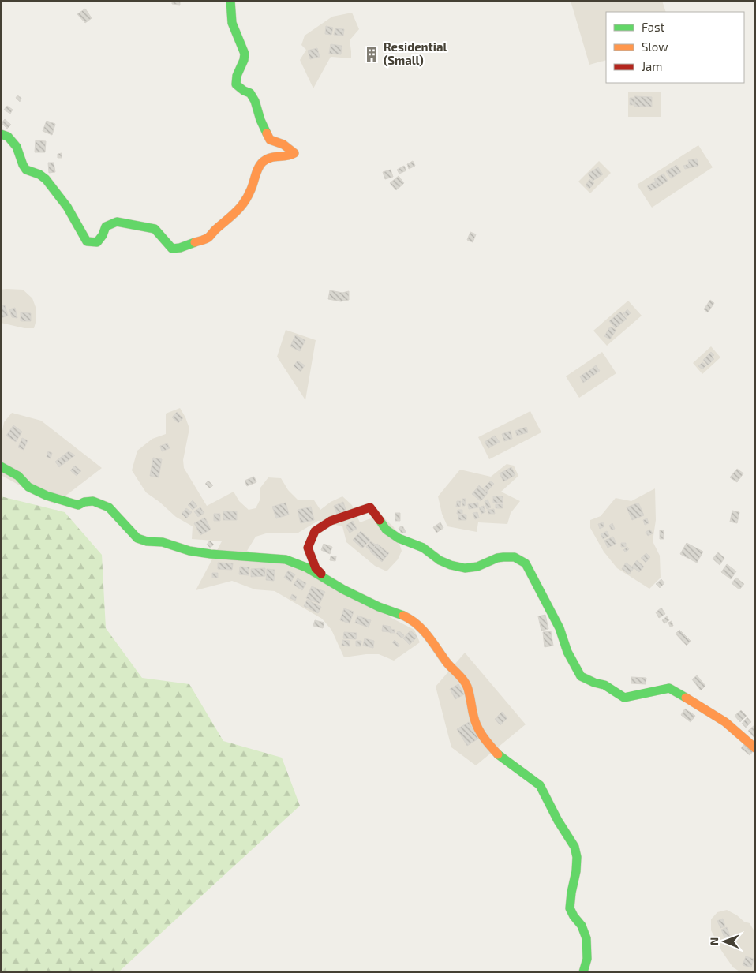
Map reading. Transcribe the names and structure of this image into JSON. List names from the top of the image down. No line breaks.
{"places":{"building":["Residential (Small)"]},"legend":["Fast","Slow","Jam"],"north":"left"}
